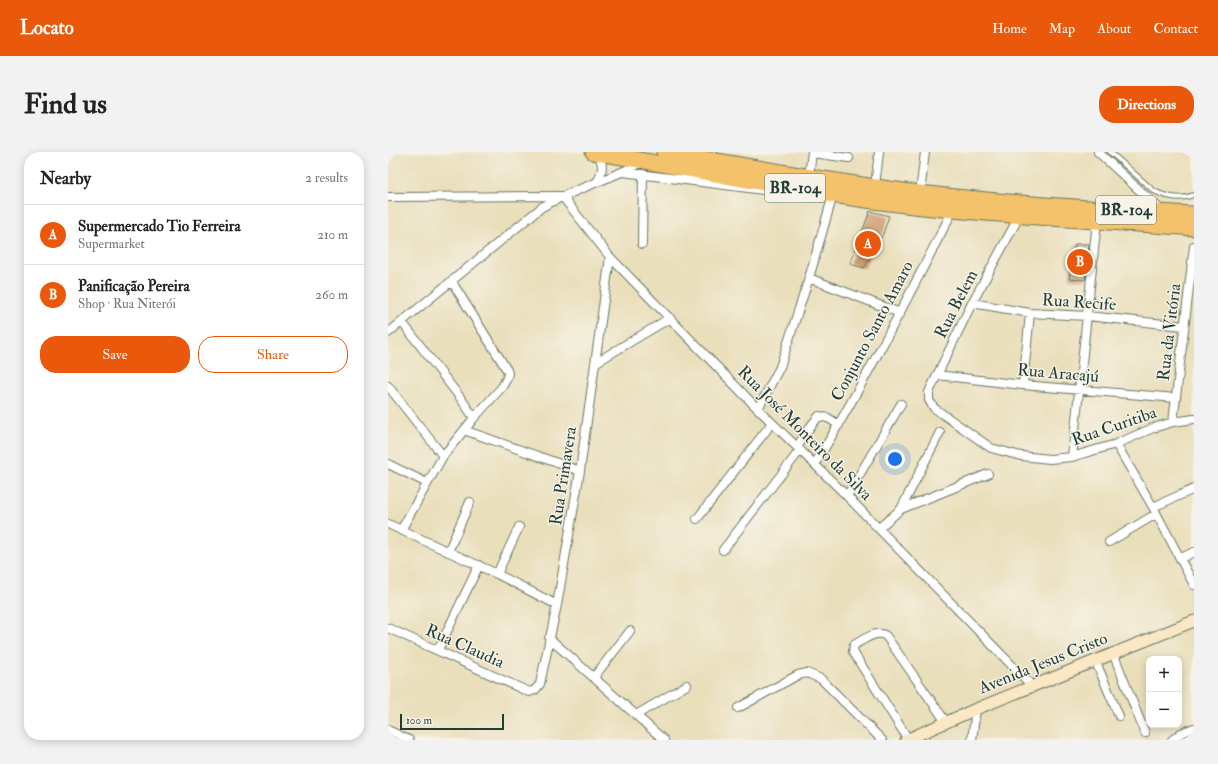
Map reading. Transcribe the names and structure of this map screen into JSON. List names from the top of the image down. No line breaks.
{"streets":{"highway":["BR-104"],"main road":["Avenida Jesus Cristo"],"street":["Rua Recife","Rua Belem","Conjunto Santo Amaro","Rua da Vitória","Rua Aracajú","Rua Curitiba","Rua José Monteiro da Silva","Rua Primavera","Rua Claudia"]},"crossings":[["BR-104","Rua Belem"],["BR-104","Conjunto Santo Amaro"],["Rua Recife","Rua Belem"],["Rua Recife","Rua da Vitória"],["Rua Belem","Rua Aracajú"],["Rua Belem","Rua Curitiba"],["Conjunto Santo Amaro","Rua José Monteiro da Silva"],["Rua da Vitória","Rua Aracajú"],["Rua da Vitória","Rua Curitiba"],["Rua José Monteiro da Silva","Rua Primavera"],["Rua José Monteiro da Silva","Avenida Jesus Cristo"],["Rua Primavera","Rua Claudia"]],"scale_bar":"100 m","page":{"header":"Locato","nav":["Home","Map","About","Contact"],"buttons":["Directions",["Save","Share"]],"title":"Find us","heading":["Nearby","2 results"],"list":[{"mark":"A","name":"Supermercado Tio Ferreira","note":"Supermarket","value":"210 m"},{"mark":"B","name":"Panificação Pereira","note":"Shop · Rua Niterói","value":"260 m"}],"pins":["A","B"],"map_buttons":["+","−"],"scale":"100 m"}}
